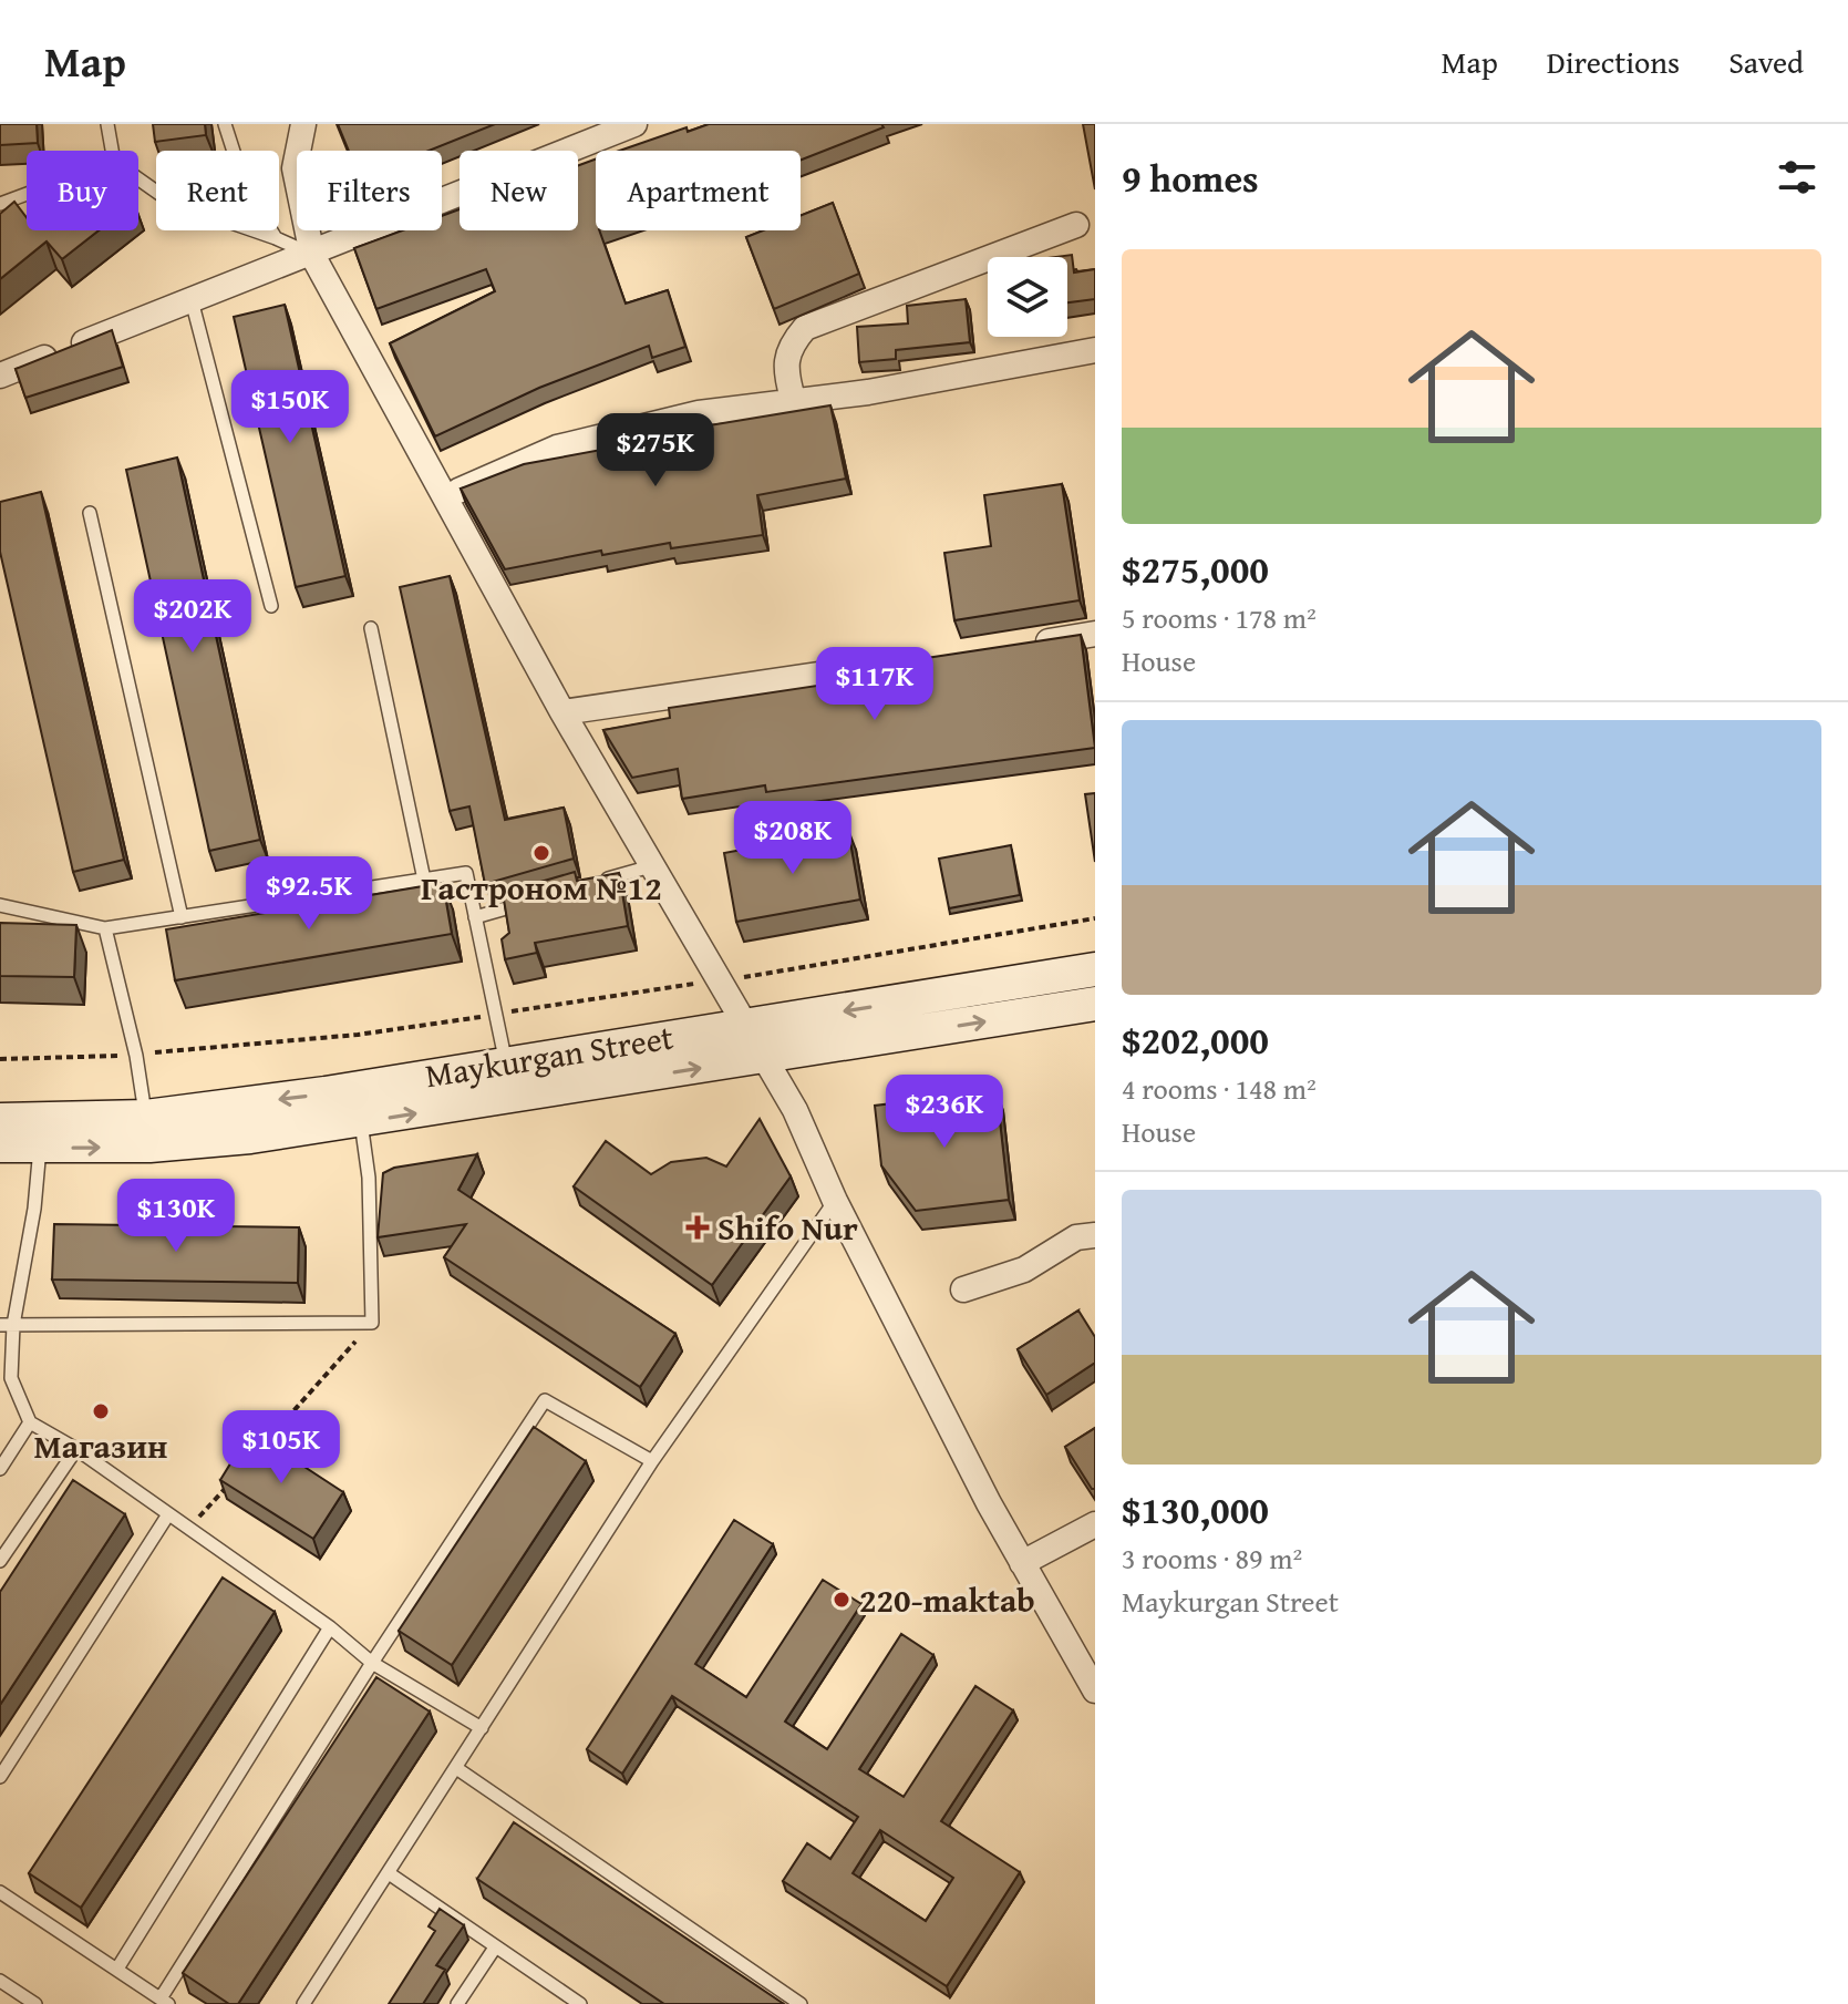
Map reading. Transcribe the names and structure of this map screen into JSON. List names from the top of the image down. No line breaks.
{"streets":{"main road":["Maykurgan Street"]},"places":{"other":["Гастроном №12","Магазин","220-maktab"],"health":["Shifo Nur"]},"page":{"header":"Map","nav":["Map","Directions","Saved"],"heading":"9 homes","chip":["Buy","Rent","Filters","New","Apartment"],"list":[{"name":"$275,000","note":"5 rooms · 178 m² · House"},{"name":"$202,000","note":"4 rooms · 148 m² · House"},{"name":"$130,000","note":"3 rooms · 89 m² · Maykurgan Street"}],"price":["$150K","$275K","$202K","$117K","$208K","$92.5K","$236K","$130K","$105K"]}}
